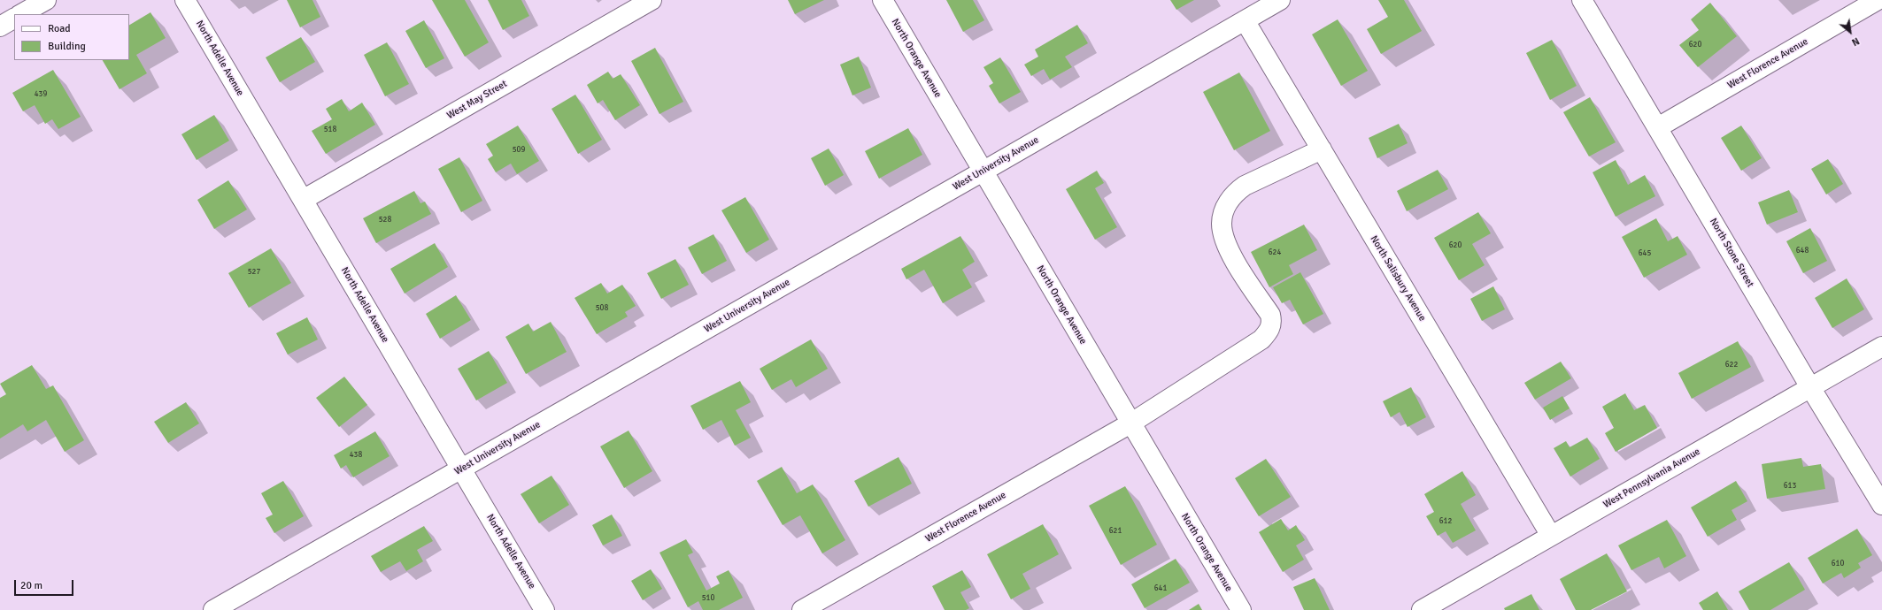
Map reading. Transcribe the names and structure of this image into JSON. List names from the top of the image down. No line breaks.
{"streets":{"street":["North Adelle Avenue","North Orange Avenue","West Florence Avenue","West May Street","West University Avenue","North Stone Street","North Salisbury Avenue","West Pennsylvania Avenue"]},"crossings":[["North Adelle Avenue","West May Street"],["North Adelle Avenue","West University Avenue"],["North Orange Avenue","West Florence Avenue"],["North Orange Avenue","West University Avenue"],["West Florence Avenue","North Stone Street"],["West Florence Avenue","North Salisbury Avenue"],["West University Avenue","North Salisbury Avenue"],["North Stone Street","West Pennsylvania Avenue"],["North Salisbury Avenue","West Pennsylvania Avenue"]],"house_numbers":["620","439","518","509","528","620","648","624","645","527","508","622","438","613","612","621","610","641","510"],"legend":["Road","Building"],"scale_bar":"20 m","north":"bottom right"}
